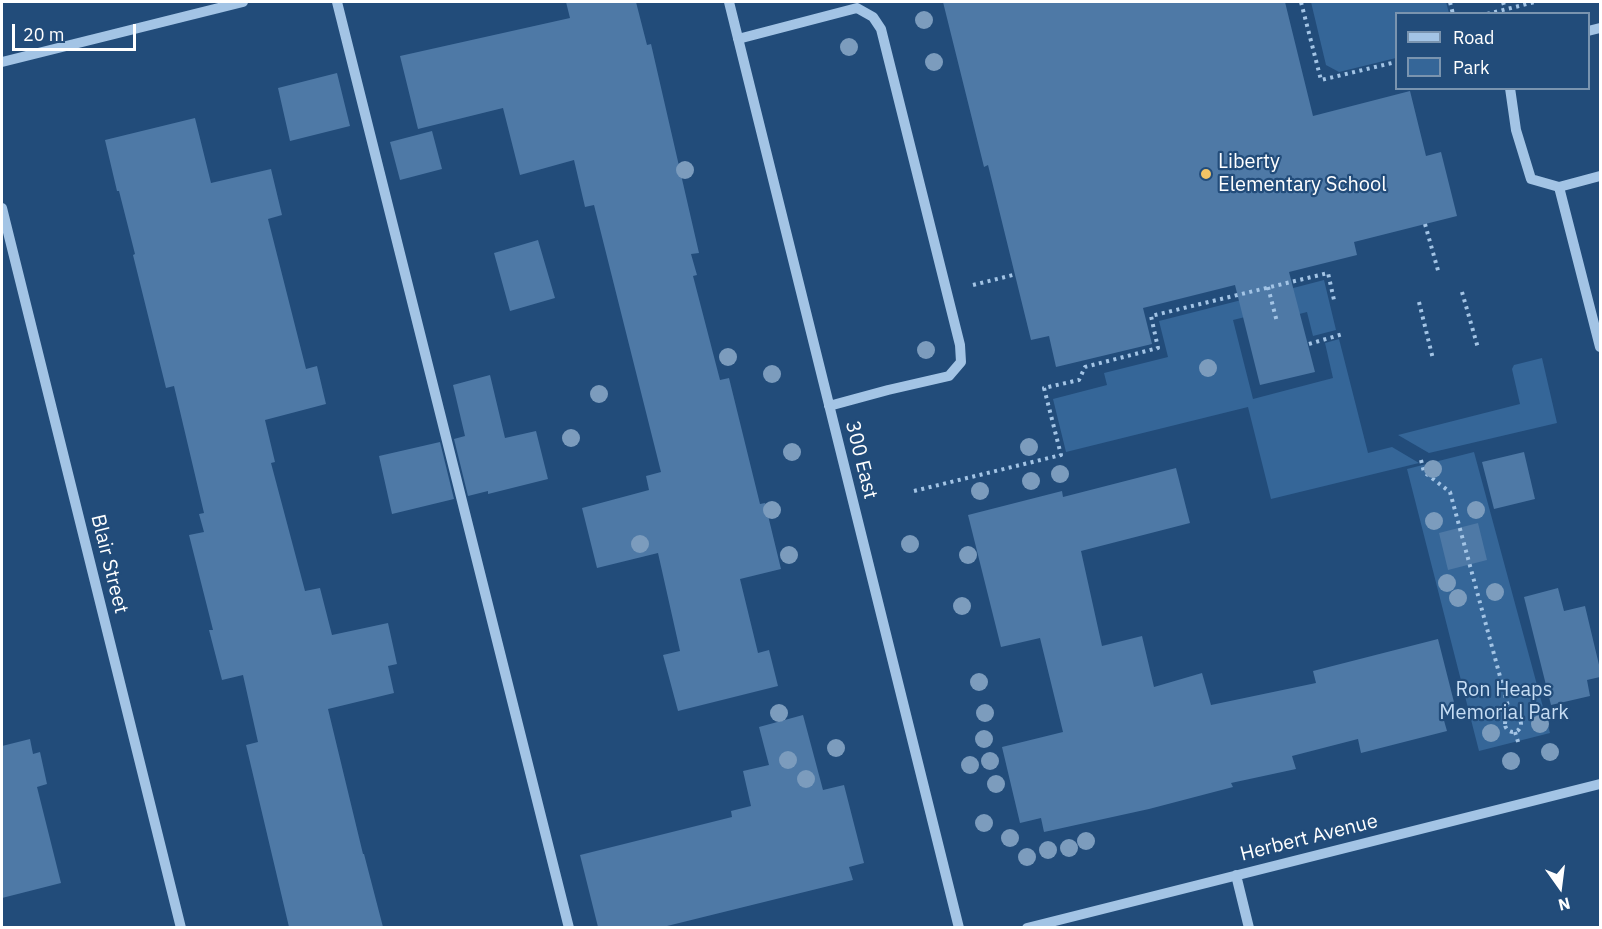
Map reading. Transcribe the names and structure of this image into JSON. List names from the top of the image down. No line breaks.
{"streets":{"street":["300 East","Blair Street","Herbert Avenue"]},"parks":["Ron Heaps Memorial Park"],"places":["Liberty Elementary School"],"legend":["Road","Park"],"scale_bar":"20 m","north":"bottom"}
